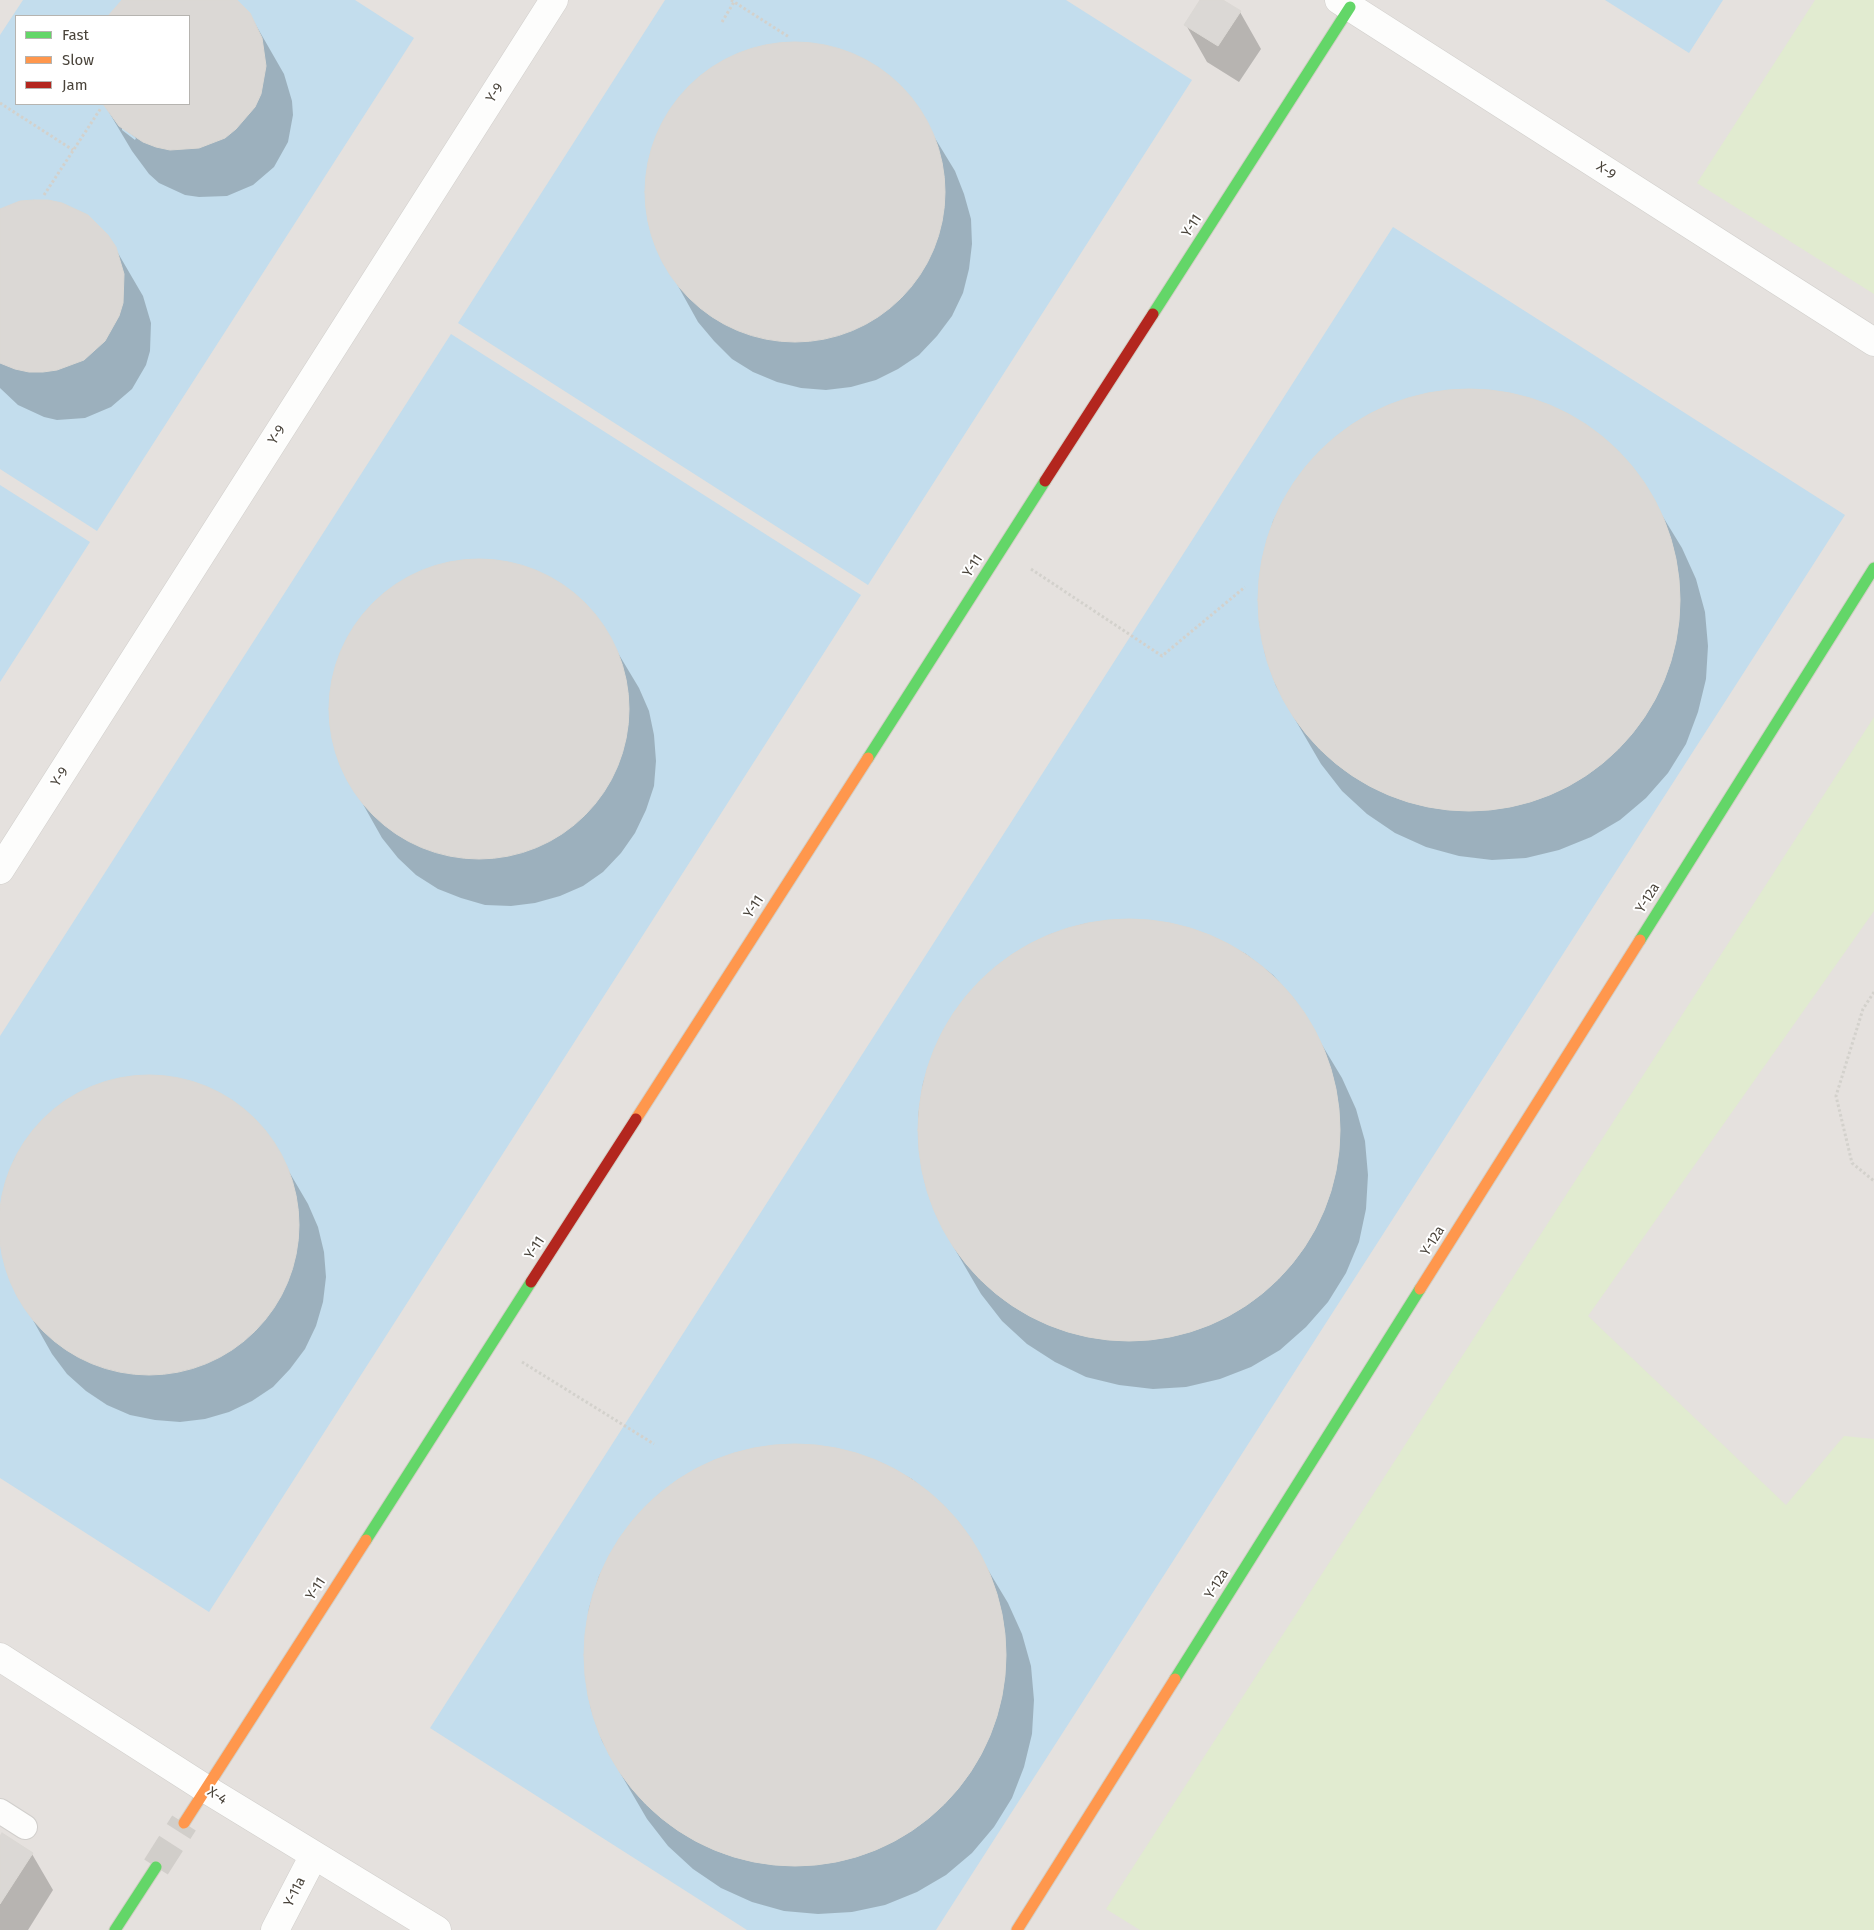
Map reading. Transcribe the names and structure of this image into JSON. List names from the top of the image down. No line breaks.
{"streets":{"street":["Y-9","X-9","Y-11","Y-12a","X-4","Y-11a"]},"crossings":[["X-9","Y-11"],["Y-11","X-4"],["X-4","Y-11a"]],"legend":["Fast","Slow","Jam"]}
